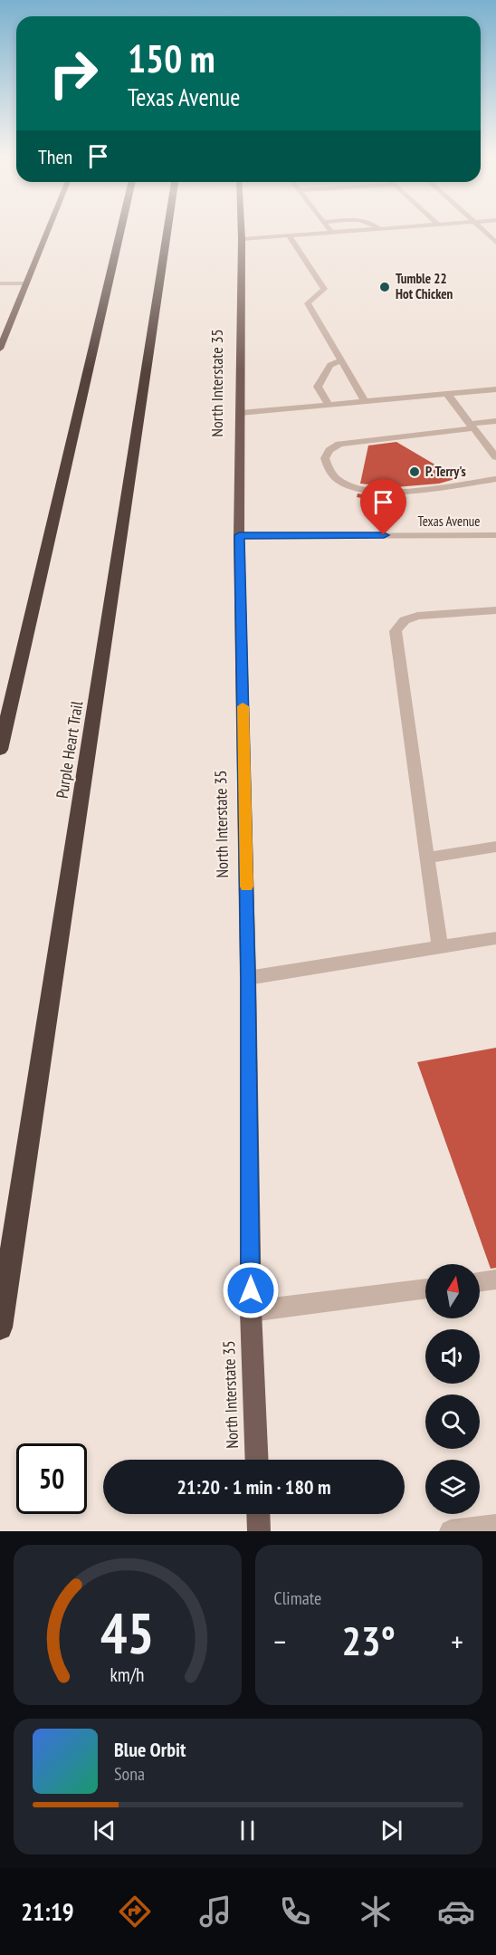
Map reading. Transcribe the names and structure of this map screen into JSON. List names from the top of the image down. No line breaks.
{"streets":{"highway":["Purple Heart Trail"],"main road":["North Interstate 35"],"street":["Texas Avenue"]},"crossings":[["North Interstate 35","Texas Avenue"]],"places":["Tumble 22 Hot Chicken","P. Terry's"],"north":"top","page":{"turn":["150 m","Texas Avenue"],"then":"Then","limit":"50","trip":"21:20 · 1 min · 180 m","tile":"Climate","heat":["−","23°","+"],"song":["Blue Orbit","Sona"],"tabs":"21:19","gauge":["45","km/h"]}}
